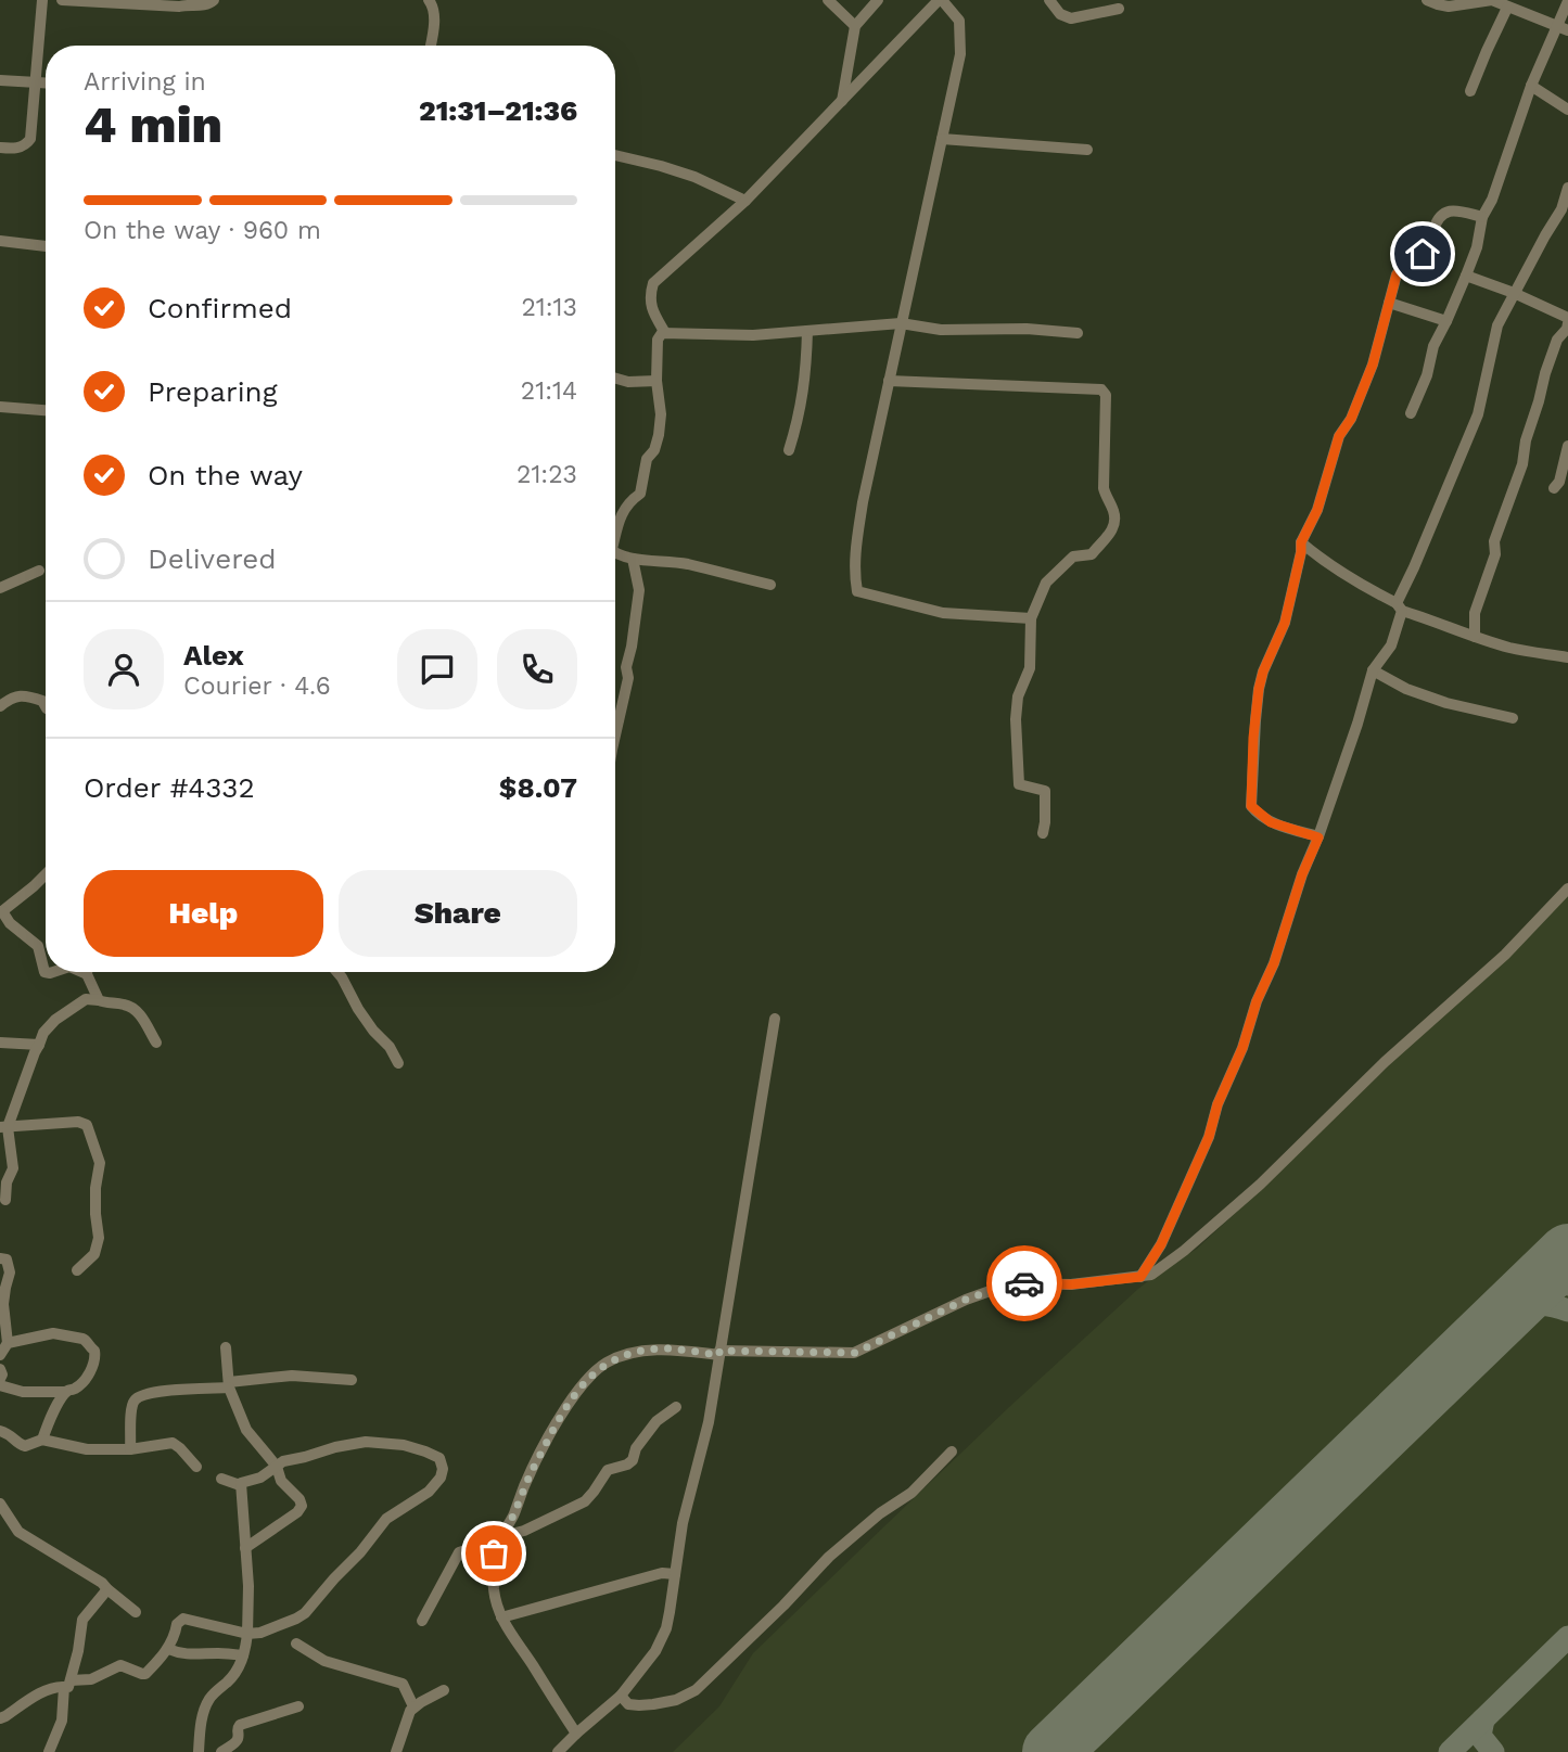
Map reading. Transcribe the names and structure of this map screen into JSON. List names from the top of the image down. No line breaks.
{"page":{"heading":["4 min","Arriving in","21:31–21:36"],"panel":["Alex","Courier · 4.6","Order #4332","$8.07"],"bar":"On the way · 960 m","list":[["Confirmed","21:13"],["Preparing","21:14"],["On the way","21:23"],"Delivered"],"buttons":["Help","Share"]}}
